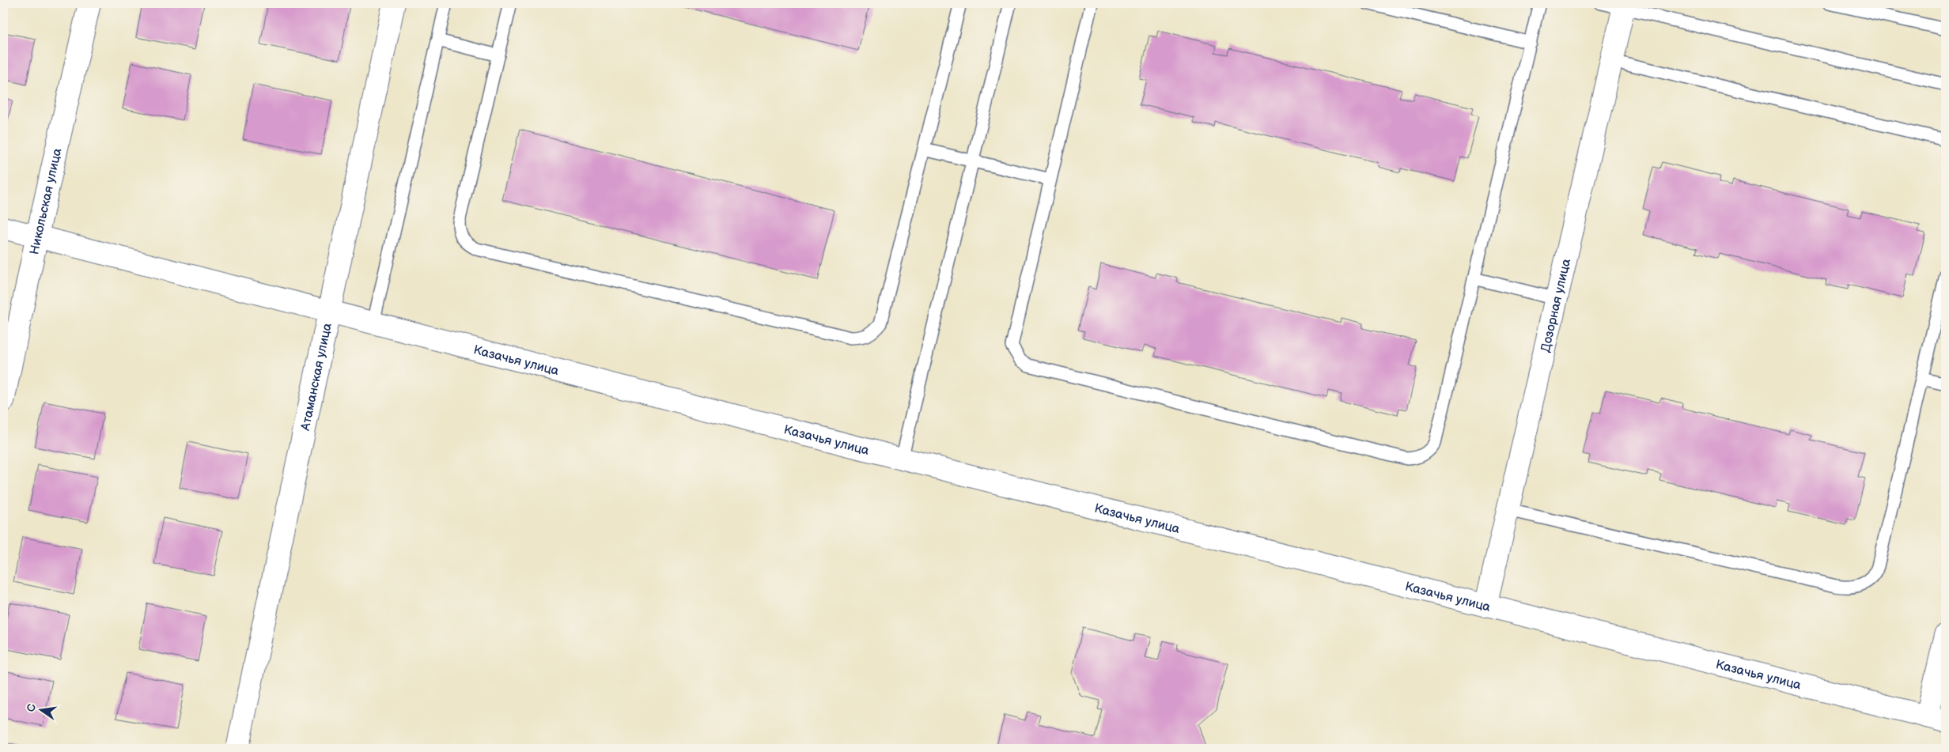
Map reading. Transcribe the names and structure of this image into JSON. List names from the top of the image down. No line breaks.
{"streets":{"street":["Никольская улица","Дозорная улица","Казачья улица","Атаманская улица"]},"crossings":[["Никольская улица","Казачья улица"],["Дозорная улица","Казачья улица"],["Казачья улица","Атаманская улица"]],"north":"left"}
